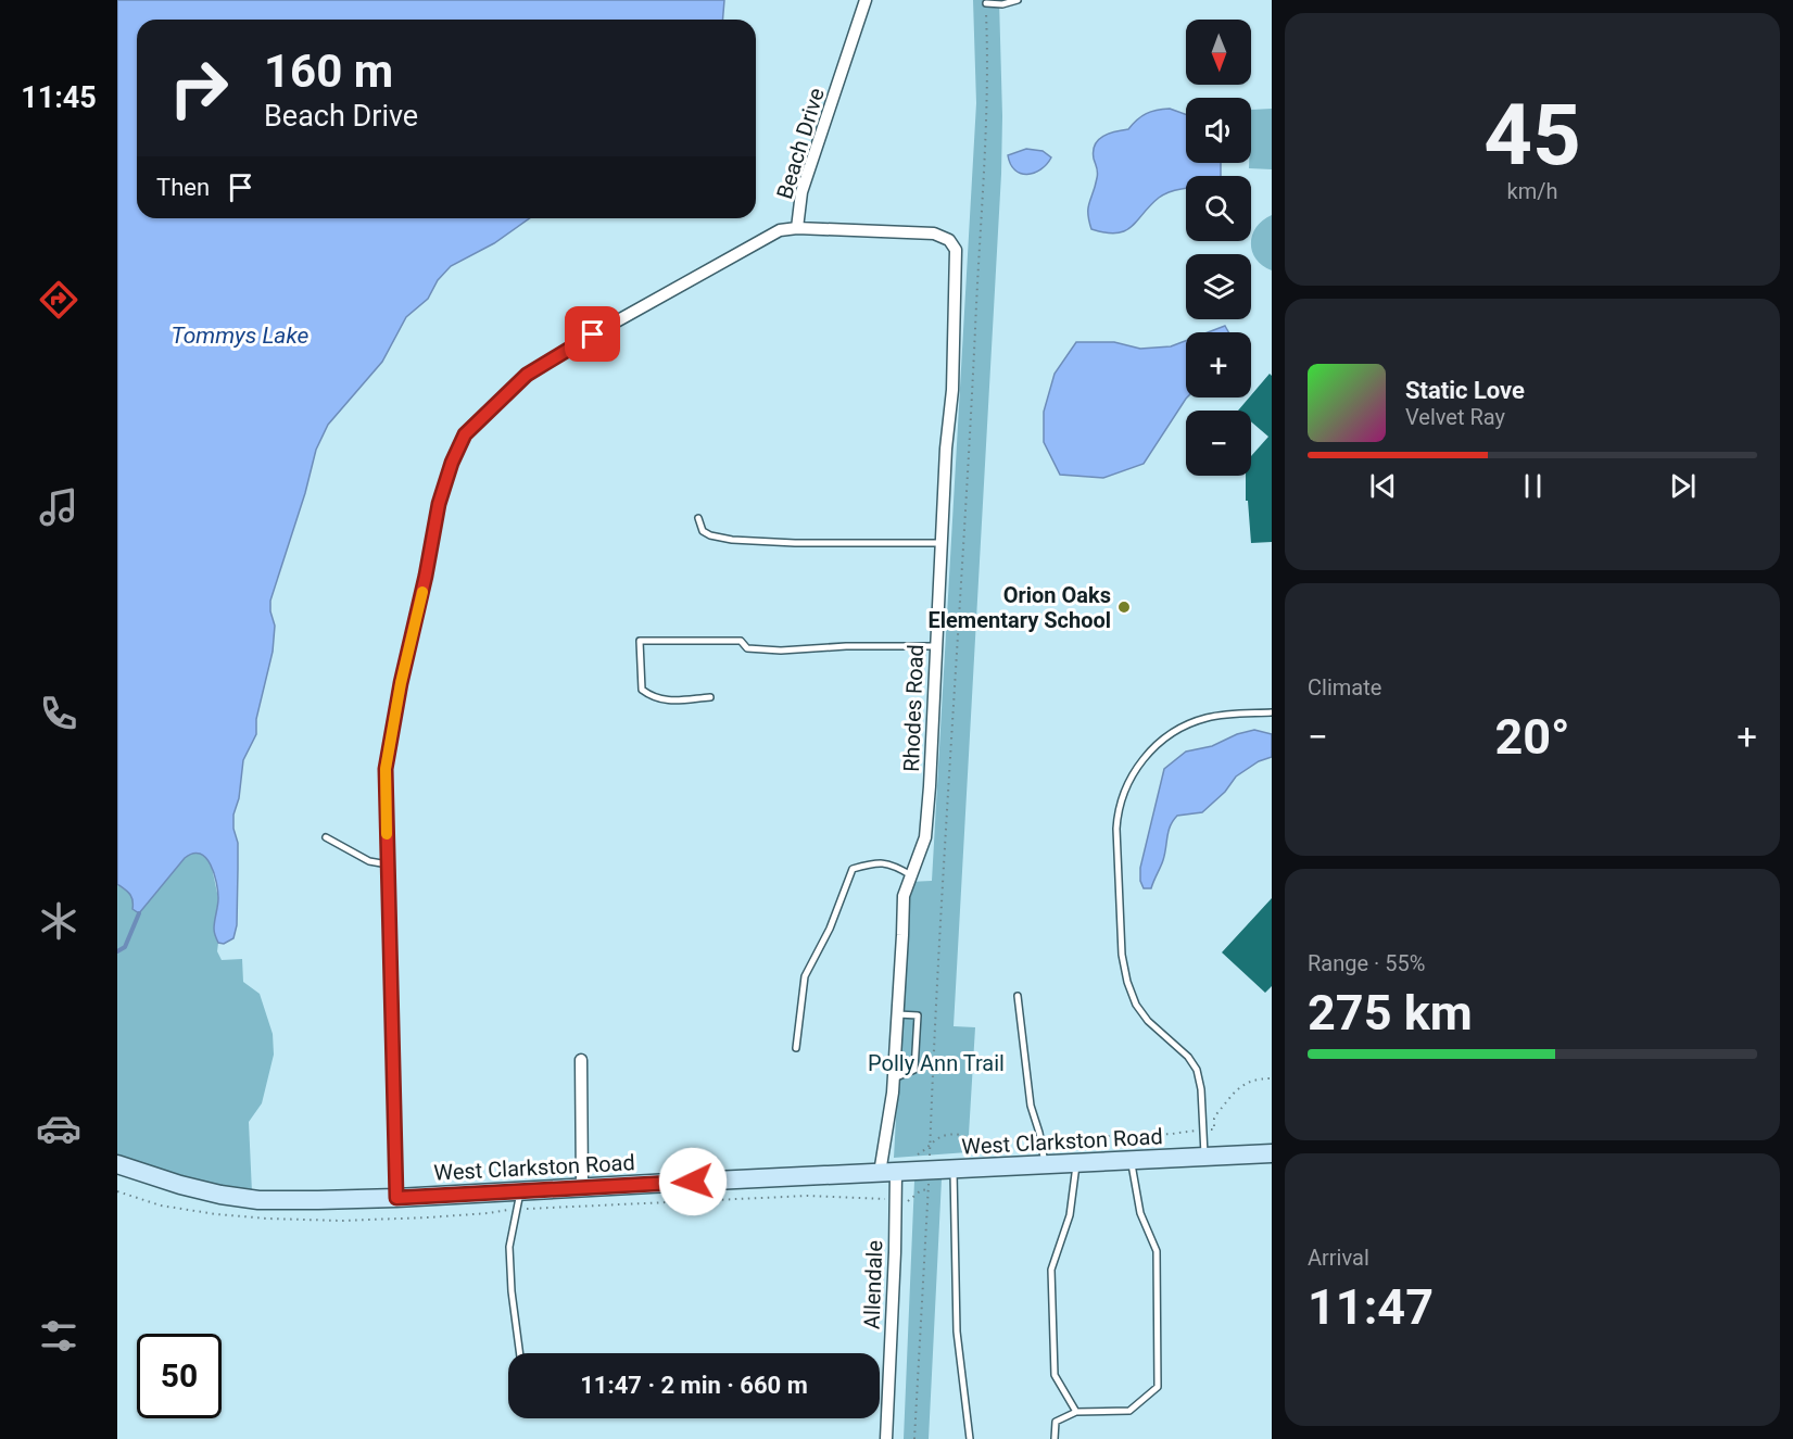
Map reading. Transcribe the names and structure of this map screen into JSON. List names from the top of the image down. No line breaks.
{"streets":{"main road":["West Clarkston Road"],"street":["Beach Drive","Rhodes Road","Allendale"]},"crossings":[["Beach Drive","Rhodes Road"],["Beach Drive","West Clarkston Road"],["Rhodes Road","West Clarkston Road"],["Rhodes Road","Allendale"],["West Clarkston Road","Allendale"]],"water":["Tommys Lake"],"parks":["Polly Ann Trail"],"places":["Orion Oaks Elementary School"],"north":"bottom","page":{"tabs":"11:45","tile":[["45","km/h"],"Climate",["Range · 55%","275 km"],["Arrival","11:47"]],"map_buttons":["+","−"],"turn":["160 m","Beach Drive"],"then":"Then","song":["Static Love","Velvet Ray"],"heat":["−","20°","+"],"limit":"50","trip":"11:47 · 2 min · 660 m"}}
